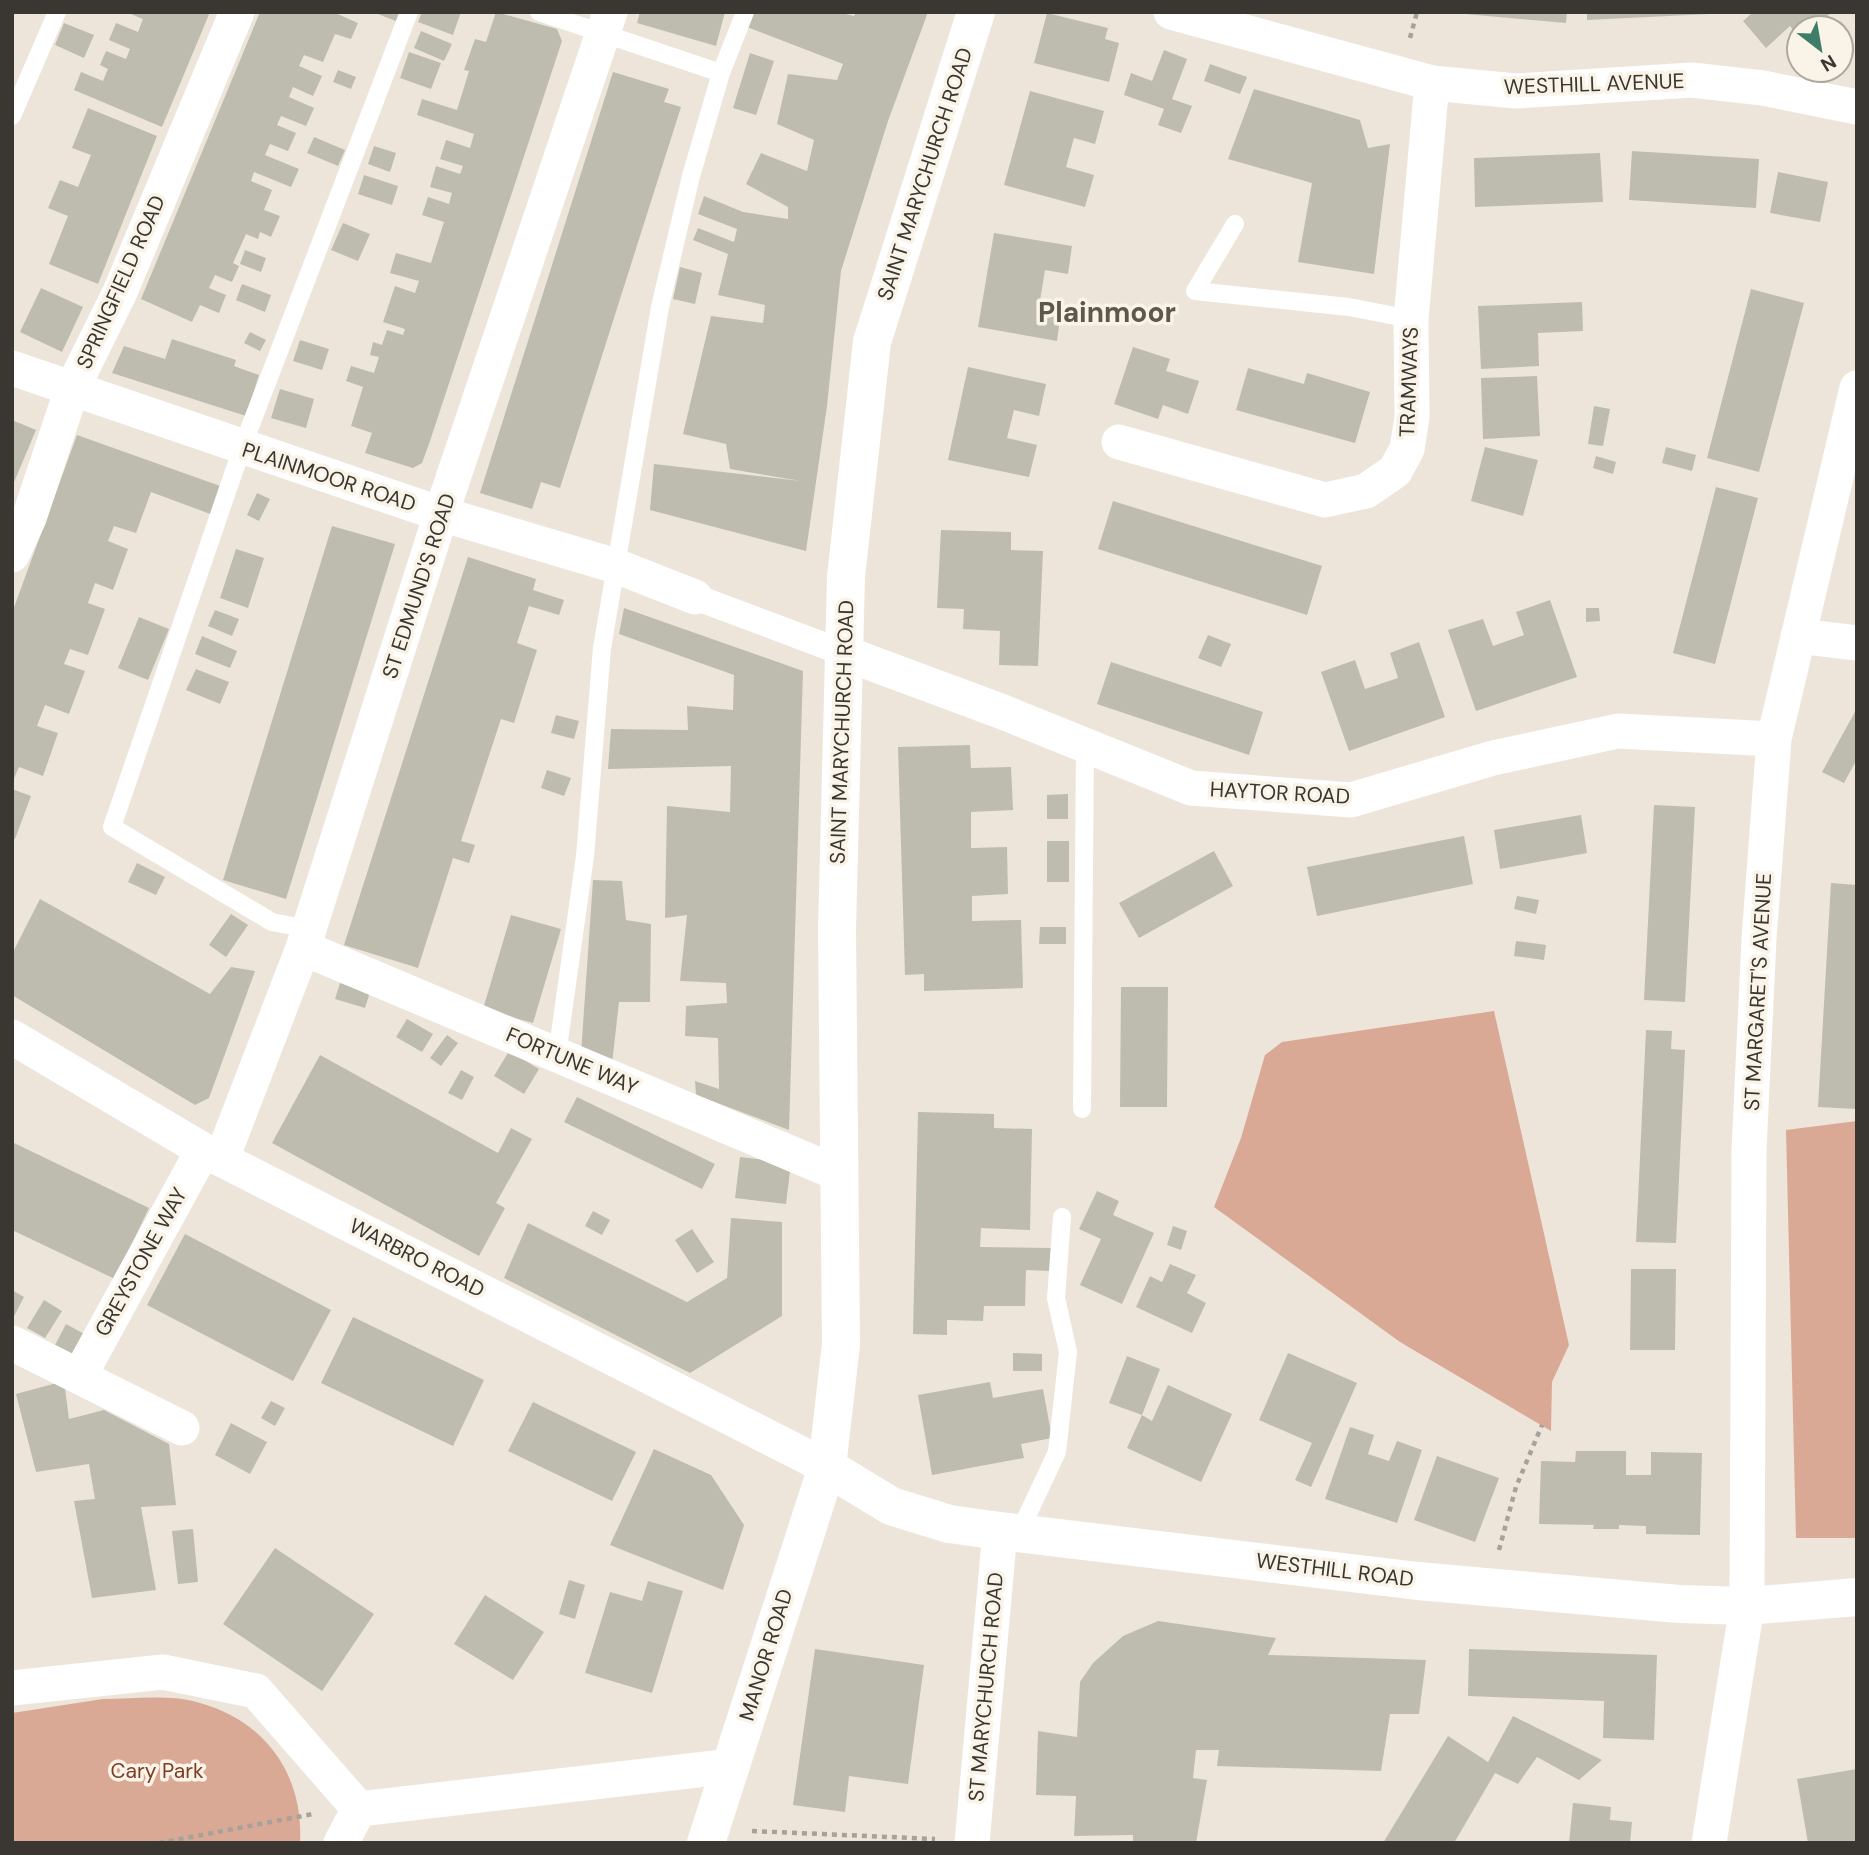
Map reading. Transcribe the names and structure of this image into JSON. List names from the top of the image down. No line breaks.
{"streets":{"street":["WESTHILL AVENUE","SAINT MARYCHURCH ROAD","SPRINGFIELD ROAD","TRAMWAYS","PLAINMOOR ROAD","ST EDMUND'S ROAD","HAYTOR ROAD","ST MARGARET'S AVENUE","FORTUNE WAY","WARBRO ROAD","GREYSTONE WAY","WESTHILL ROAD","MANOR ROAD","ST MARYCHURCH ROAD"]},"crossings":[["WESTHILL AVENUE","TRAMWAYS"],["SAINT MARYCHURCH ROAD","PLAINMOOR ROAD"],["SAINT MARYCHURCH ROAD","HAYTOR ROAD"],["SAINT MARYCHURCH ROAD","FORTUNE WAY"],["SAINT MARYCHURCH ROAD","WARBRO ROAD"],["SAINT MARYCHURCH ROAD","WESTHILL ROAD"],["SAINT MARYCHURCH ROAD","MANOR ROAD"],["SPRINGFIELD ROAD","PLAINMOOR ROAD"],["PLAINMOOR ROAD","ST EDMUND'S ROAD"],["PLAINMOOR ROAD","HAYTOR ROAD"],["ST EDMUND'S ROAD","FORTUNE WAY"],["ST EDMUND'S ROAD","WARBRO ROAD"],["ST EDMUND'S ROAD","GREYSTONE WAY"],["HAYTOR ROAD","ST MARGARET'S AVENUE"],["ST MARGARET'S AVENUE","WESTHILL ROAD"],["WARBRO ROAD","GREYSTONE WAY"],["WARBRO ROAD","WESTHILL ROAD"],["WARBRO ROAD","MANOR ROAD"],["WESTHILL ROAD","MANOR ROAD"],["WESTHILL ROAD","ST MARYCHURCH ROAD"]],"districts":["Plainmoor"],"parks":["Cary Park"],"north":"bottom right"}
